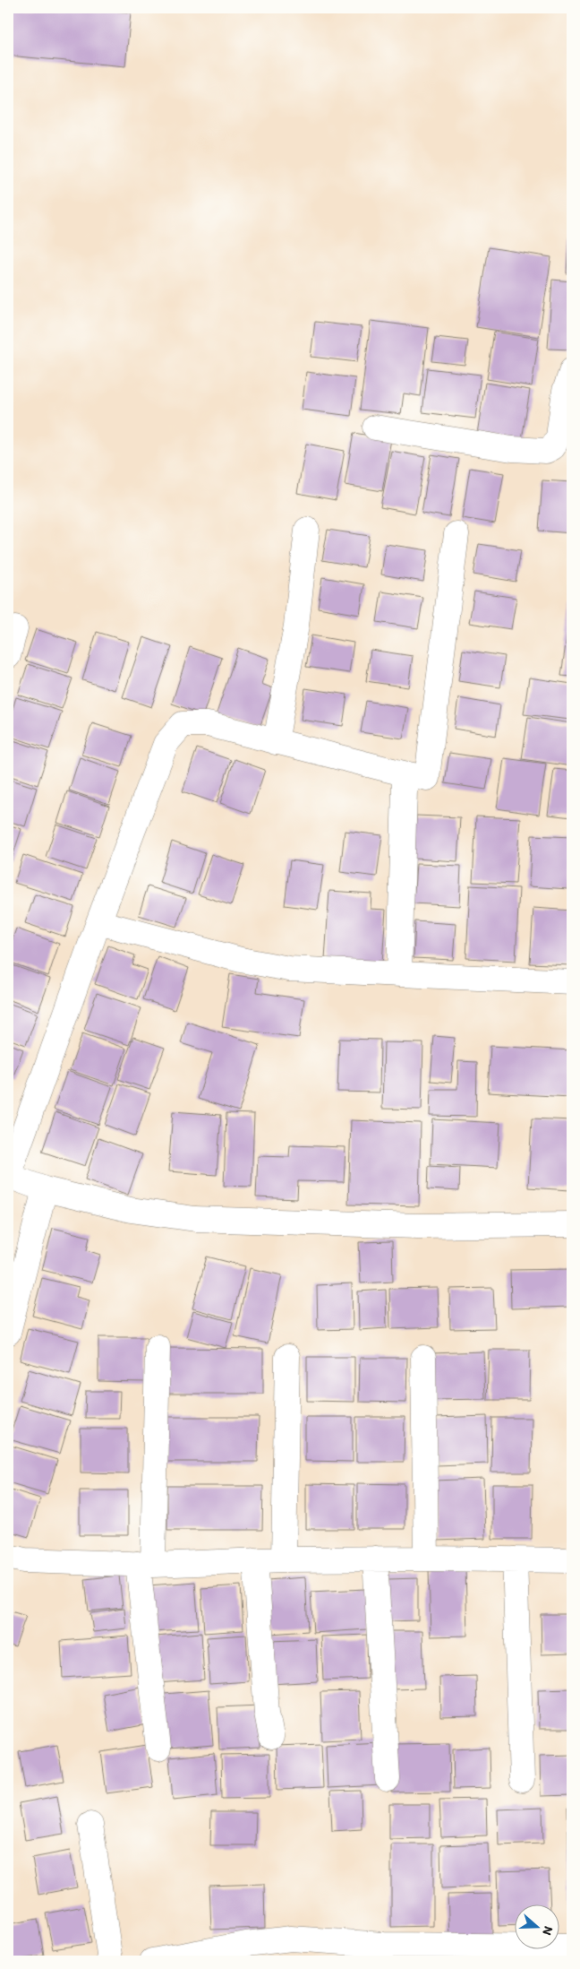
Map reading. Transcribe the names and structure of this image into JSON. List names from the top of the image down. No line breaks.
{"north":"right"}
